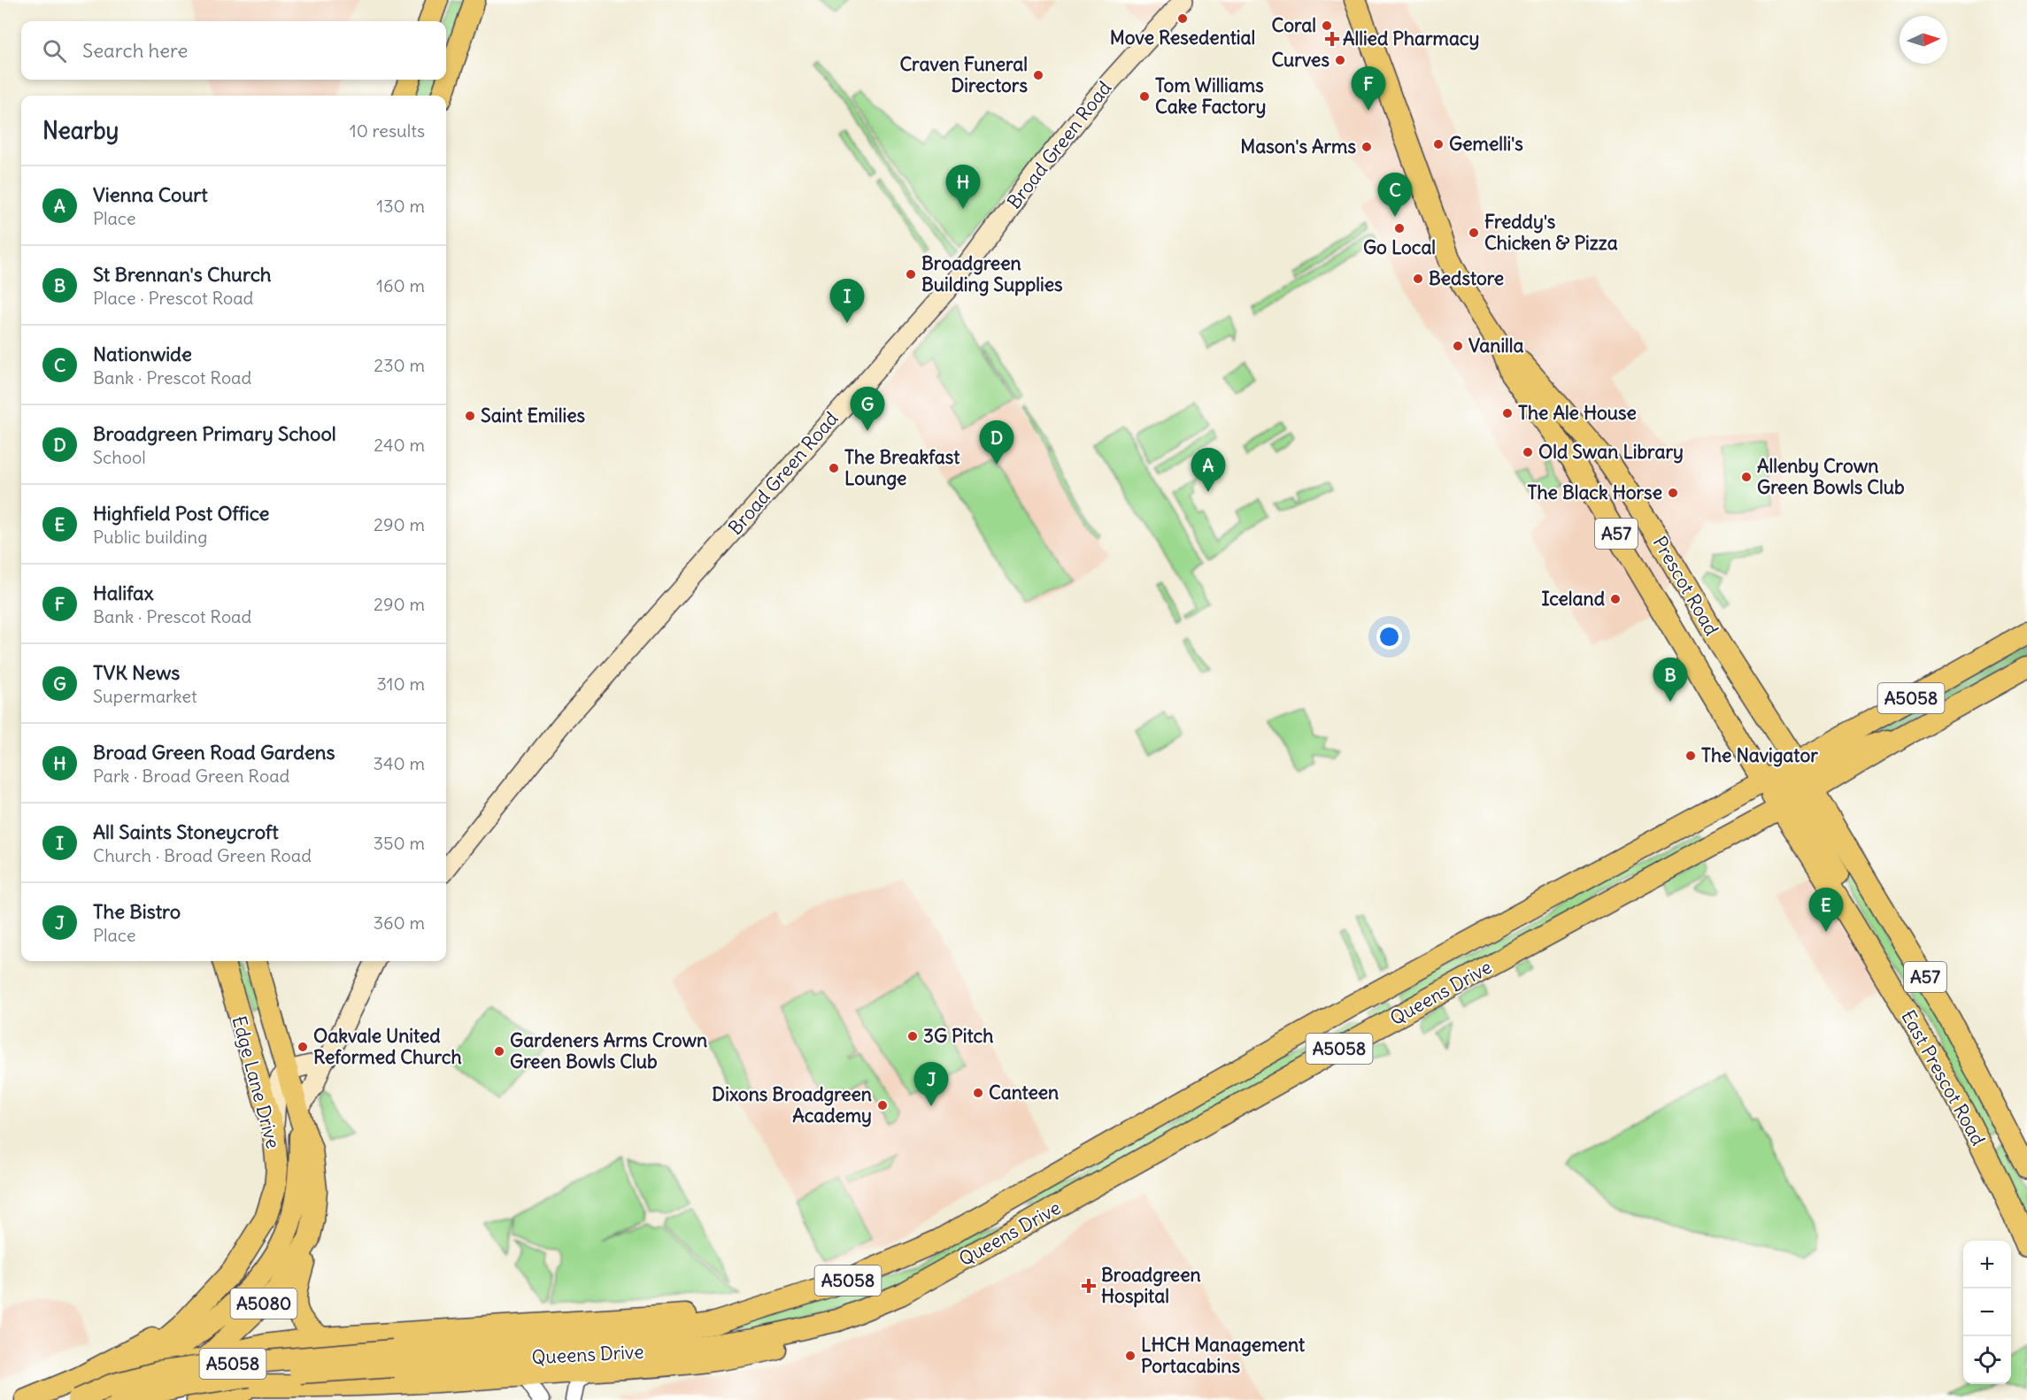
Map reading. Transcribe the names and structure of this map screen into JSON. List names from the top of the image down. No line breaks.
{"streets":{"main road":["Broad Green Road","A57","Prescot Road","A5058","Queens Drive","East Prescot Road","Edge Lane Drive","A5080"]},"crossings":[["Prescot Road","A5058"],["Prescot Road","Queens Drive"],["Prescot Road","East Prescot Road"],["A5058","Queens Drive"],["A5058","East Prescot Road"],["Queens Drive","East Prescot Road"],["Queens Drive","Edge Lane Drive"],["Edge Lane Drive","A5080"]],"places":{"other":["Move Resedential","Coral","Curves","Craven Funeral Directors","Tom Williams Cake Factory","Gemelli's","Mason's Arms","Go Local","Freddy's Chicken & Pizza","Broadgreen Building Supplies","Bedstore","Vanilla","The Ale House","Saint Emilies","Old Swan Library","The Breakfast Lounge","Allenby Crown Green Bowls Club","The Black Horse","Iceland","The Navigator","3G Pitch","Oakvale United Reformed Church","Gardeners Arms Crown Green Bowls Club","Canteen","Dixons Broadgreen Academy","LHCH Management Portacabins"],"health":["Allied Pharmacy","Broadgreen Hospital"]},"north":"right","page":{"search":"Search here","pins":["F","H","C","I","G","D","A","B","E","J"],"heading":["Nearby","10 results"],"list":[{"mark":"A","name":"Vienna Court","note":"Place","value":"130 m"},{"mark":"B","name":"St Brennan's Church","note":"Place · Prescot Road","value":"160 m"},{"mark":"C","name":"Nationwide","note":"Bank · Prescot Road","value":"230 m"},{"mark":"D","name":"Broadgreen Primary School","note":"School","value":"240 m"},{"mark":"E","name":"Highfield Post Office","note":"Public building","value":"290 m"},{"mark":"F","name":"Halifax","note":"Bank · Prescot Road","value":"290 m"},{"mark":"G","name":"TVK News","note":"Supermarket","value":"310 m"},{"mark":"H","name":"Broad Green Road Gardens","note":"Park · Broad Green Road","value":"340 m"},{"mark":"I","name":"All Saints Stoneycroft","note":"Church · Broad Green Road","value":"350 m"},{"mark":"J","name":"The Bistro","note":"Place","value":"360 m"}],"map_buttons":["+","−"]}}
